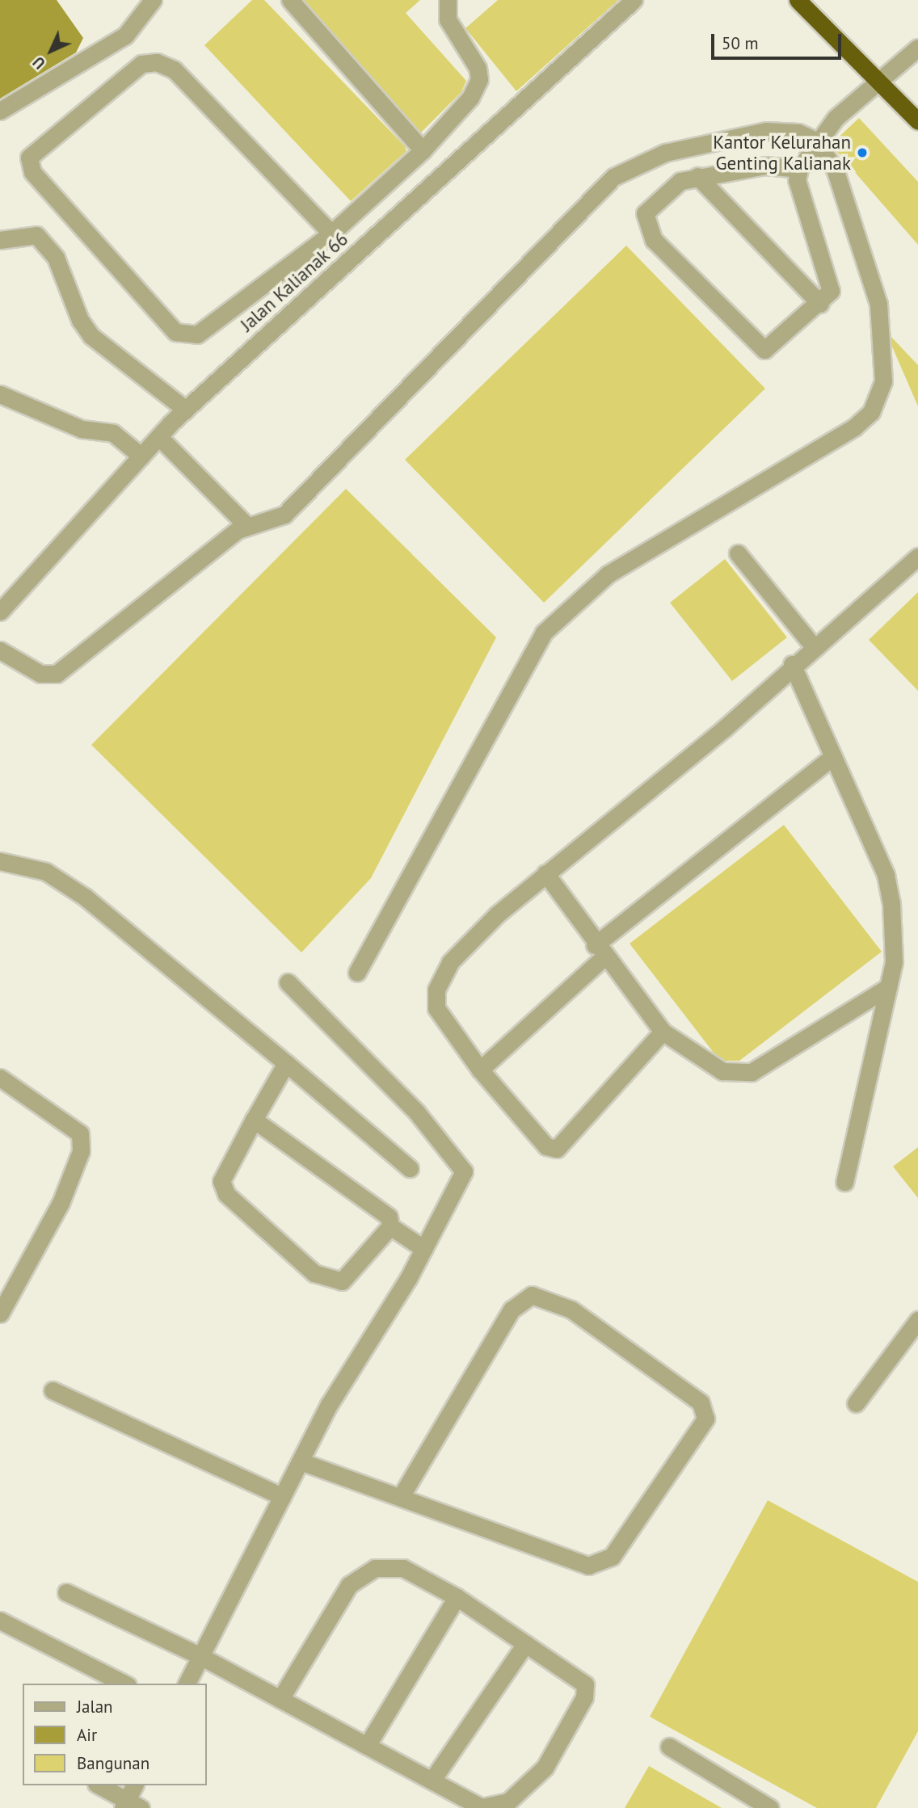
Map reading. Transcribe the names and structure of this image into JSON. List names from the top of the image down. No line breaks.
{"streets":{"lane":["Jalan Kalianak 66"]},"places":["Kantor Kelurahan Genting Kalianak"],"legend":["Jalan","Air","Bangunan"],"scale_bar":"50 m","north":"bottom left"}
